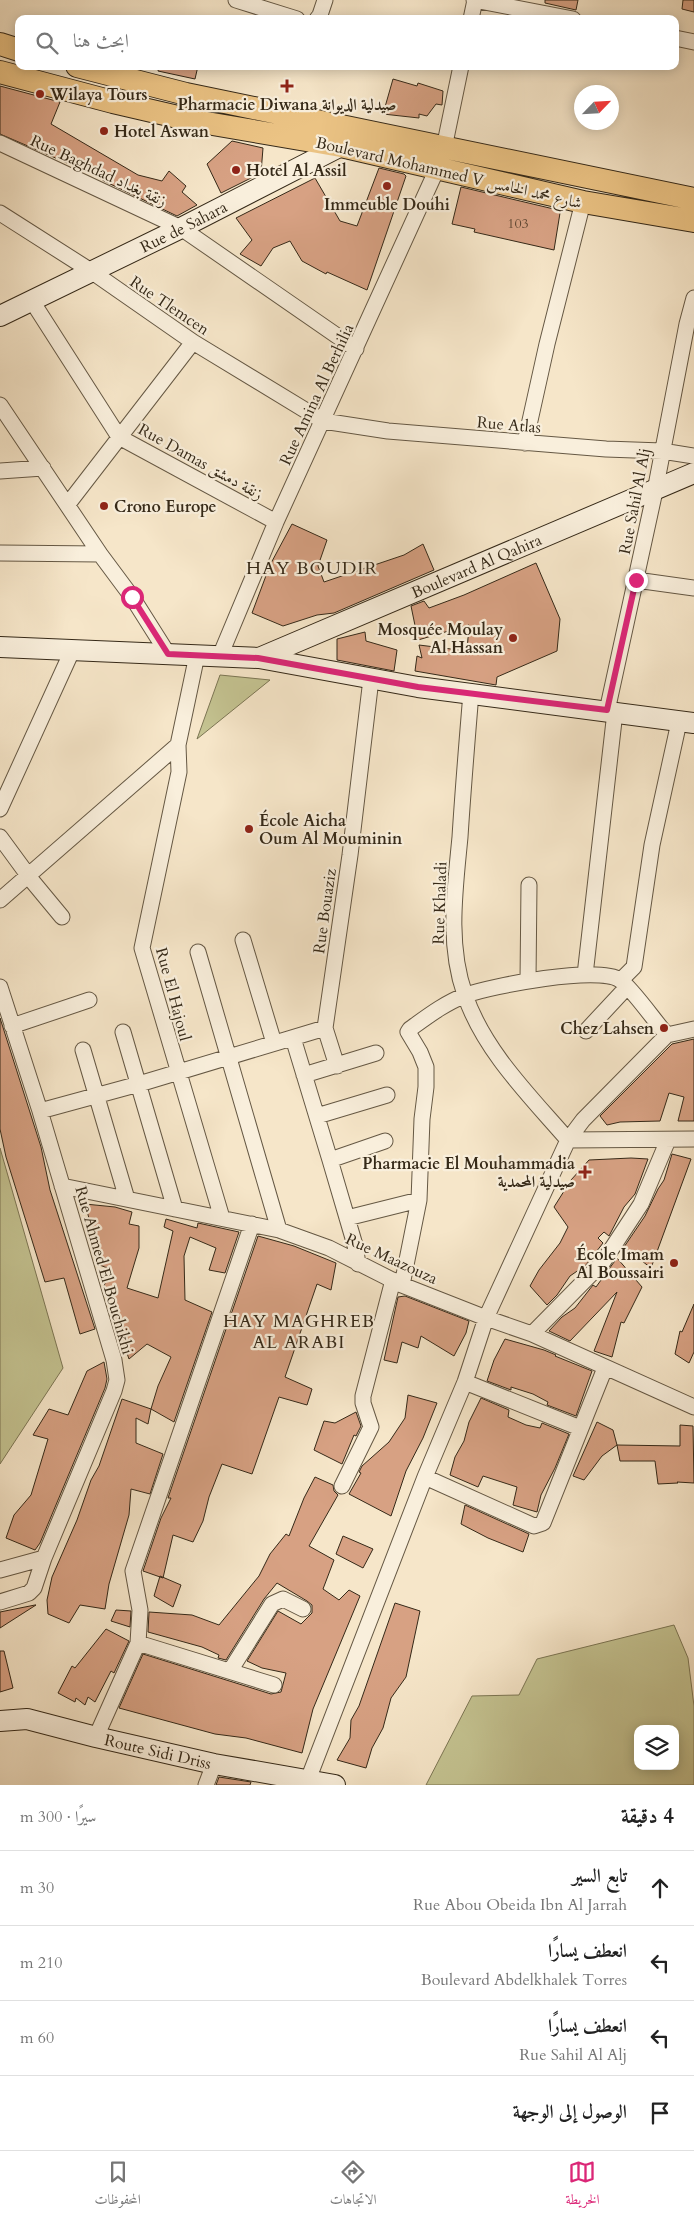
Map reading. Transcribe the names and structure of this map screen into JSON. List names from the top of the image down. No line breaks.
{"streets":{"main road":["Boulevard Mohammed V شارع محمد الخامس","Rue de Sahara","Boulevard Al Qahira","Route Sidi Driss"],"street":["Rue Baghdad زنقة بغداد","Rue Tlemcen","Rue Amina Al Berhilia","Rue Atlas","Rue Damas زنقة دمشق","Rue Sahil Al Alj","Rue Khaladi","Rue Bouaziz","Rue El Hajoul","Rue Maazouza","Rue Ahmed El Bouchikhi"]},"crossings":[["Rue Baghdad زنقة بغداد","Rue de Sahara"],["Rue Baghdad زنقة بغداد","Rue Amina Al Berhilia"],["Boulevard Mohammed V شارع محمد الخامس","Rue de Sahara"],["Boulevard Mohammed V شارع محمد الخامس","Rue Amina Al Berhilia"],["Rue de Sahara","Rue Tlemcen"],["Rue de Sahara","Rue Damas زنقة دمشق"],["Rue Tlemcen","Rue Amina Al Berhilia"],["Rue Tlemcen","Rue Atlas"],["Rue Amina Al Berhilia","Rue Atlas"],["Rue Amina Al Berhilia","Rue Damas زنقة دمشق"],["Rue Atlas","Rue Sahil Al Alj"],["Rue Sahil Al Alj","Boulevard Al Qahira"],["Rue El Hajoul","Rue Maazouza"],["Rue Maazouza","Rue Ahmed El Bouchikhi"]],"districts":["HAY BOUDIR","HAY MAGHREB AL ARABI"],"places":{"health":["Pharmacie Diwana صيدلية الديوانة","Pharmacie El Mouhammadia صيدلية المحمدية"],"other":["Wilaya Tours","Hotel Aswan","Hotel Al Assil","Immeuble Douhi","Crono Europe","Mosquée Moulay Al Hassan","École Aicha Oum Al Mouminin","Chez Lahsen","École Imam Al Boussairi"]},"house_numbers":["103"],"north":"top right","page":{"search":"ابحث هنا","heading":["4 دقيقة","سيرًا · 300 m"],"list":[["تابع السير","Rue Abou Obeida Ibn Al Jarrah","30 m"],["انعطف يسارًا","Boulevard Abdelkhalek Torres","210 m"],["انعطف يسارًا","Rue Sahil Al Alj","60 m"],"الوصول إلى الوجهة"],"nav":["الخريطة","الاتجاهات","المحفوظات"]}}
